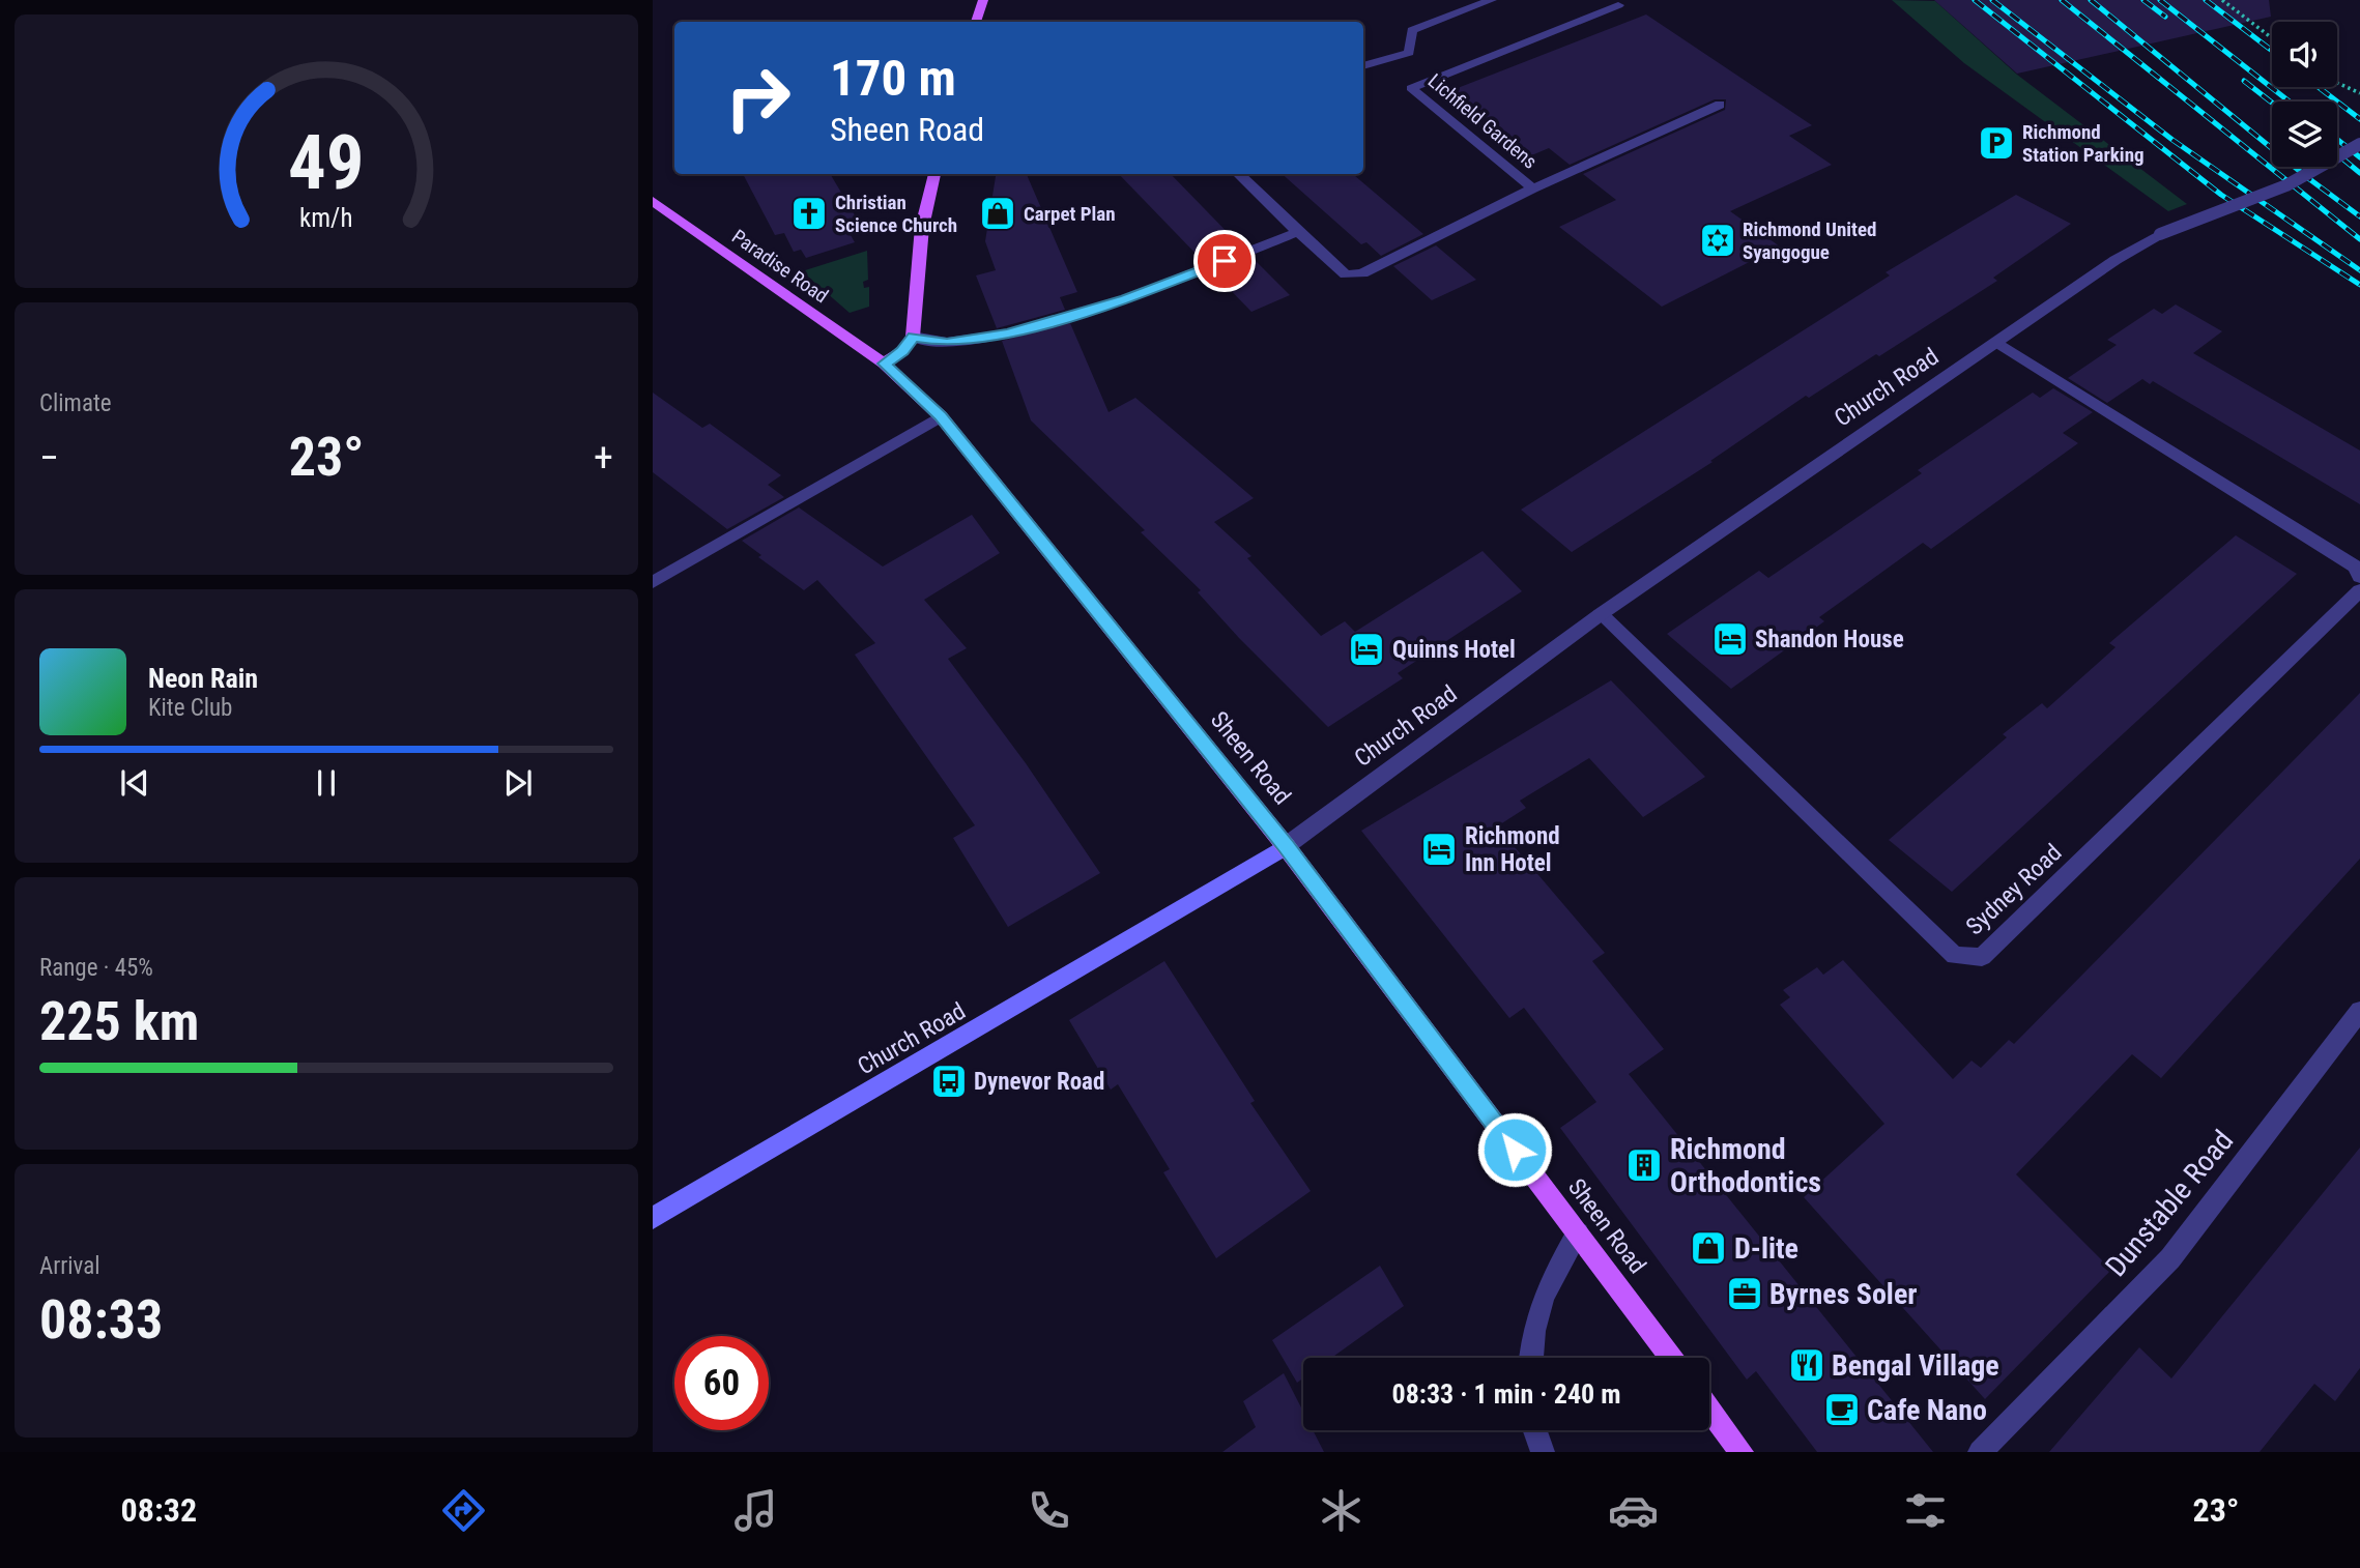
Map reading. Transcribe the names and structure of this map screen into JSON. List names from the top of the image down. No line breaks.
{"streets":{"main road":["Paradise Road","Church Road","Sheen Road"],"street":["Lichfield Gardens","Sydney Road","Dunstable Road"]},"crossings":[["Paradise Road","Sheen Road"],["Church Road","Sheen Road"],["Church Road","Sydney Road"]],"places":{"parking":["Richmond Station Parking"],"church":["Christian Science Church"],"shop":["Carpet Plan","D-lite"],"synagogue":["Richmond United Syangogue"],"hotel":["Shandon House","Quinns Hotel","Richmond Inn Hotel"],"bus stop":["Dynevor Road"],"building":["Richmond Orthodontics"],"office":["Byrnes Soler"],"restaurant":["Bengal Village"],"cafe":["Cafe Nano"]},"page":{"turn":["170 m","Sheen Road"],"tile":["Climate",["Range · 45%","225 km"],["Arrival","08:33"]],"heat":["−","23°","+"],"song":["Neon Rain","Kite Club"],"limit":"60","trip":"08:33 · 1 min · 240 m","tabs":["08:32","23°"],"gauge":["49","km/h"]}}
